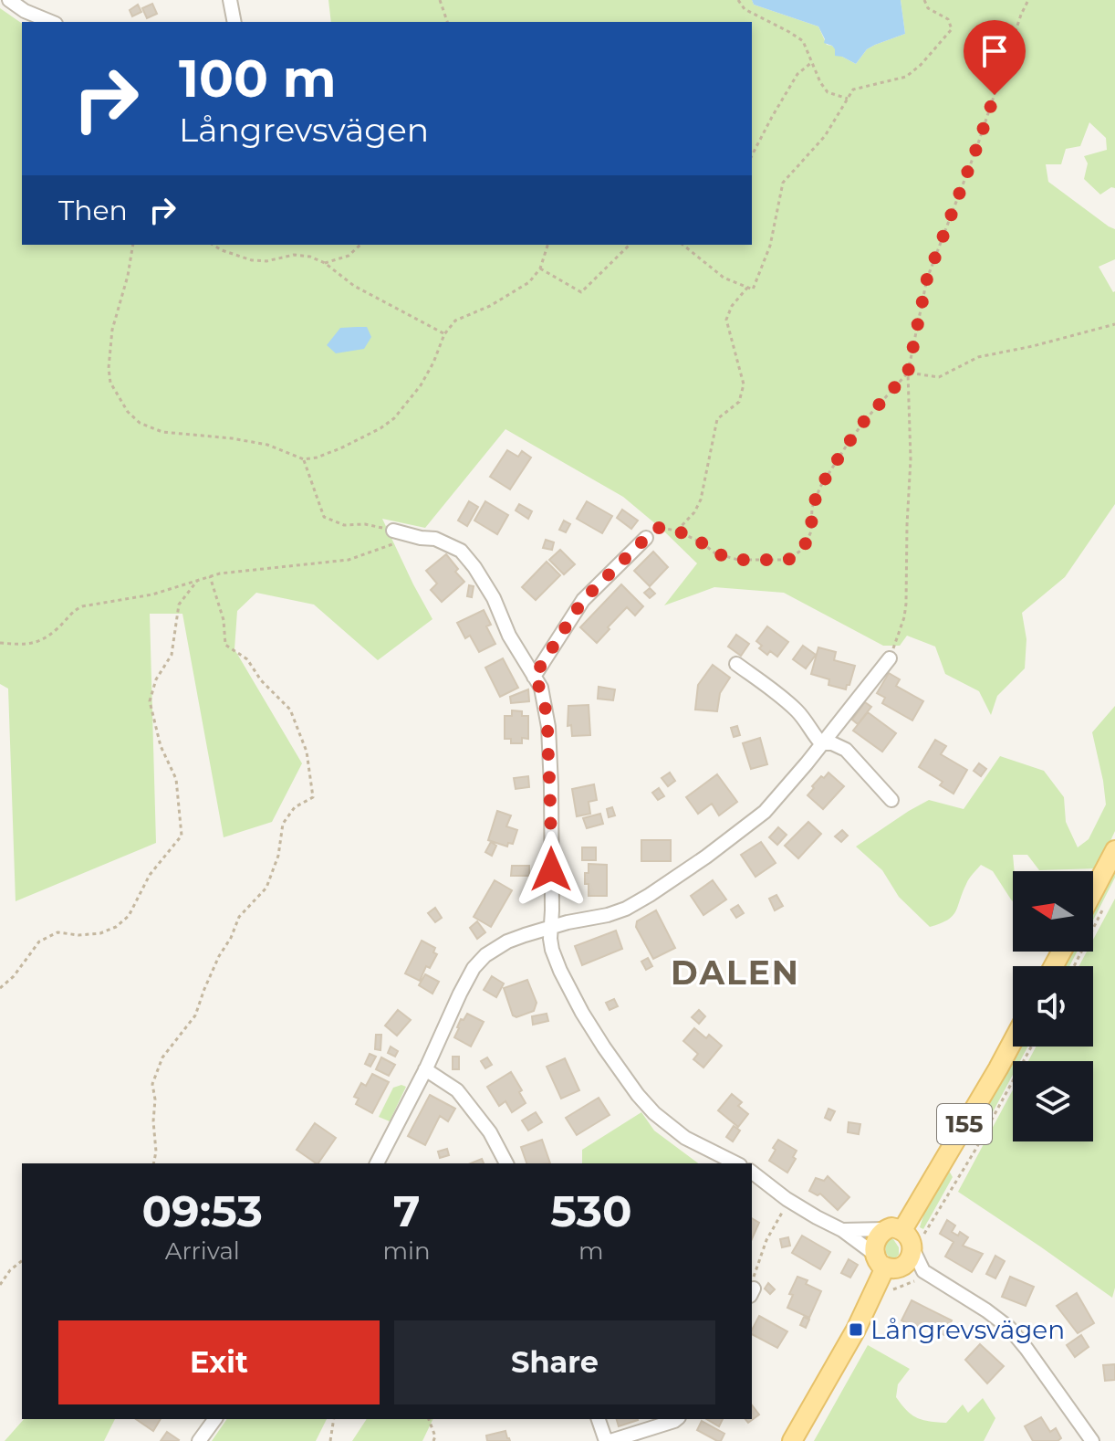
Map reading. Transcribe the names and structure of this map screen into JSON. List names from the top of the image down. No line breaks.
{"streets":{"main road":["155"]},"districts":["DALEN"],"places":{"transit":["Långrevsvägen"]},"north":"left","page":{"turn":["100 m","Långrevsvägen"],"then":"Then","eta":["09:53","Arrival","7","min","530","m"],"buttons":["Exit","Share"]}}
